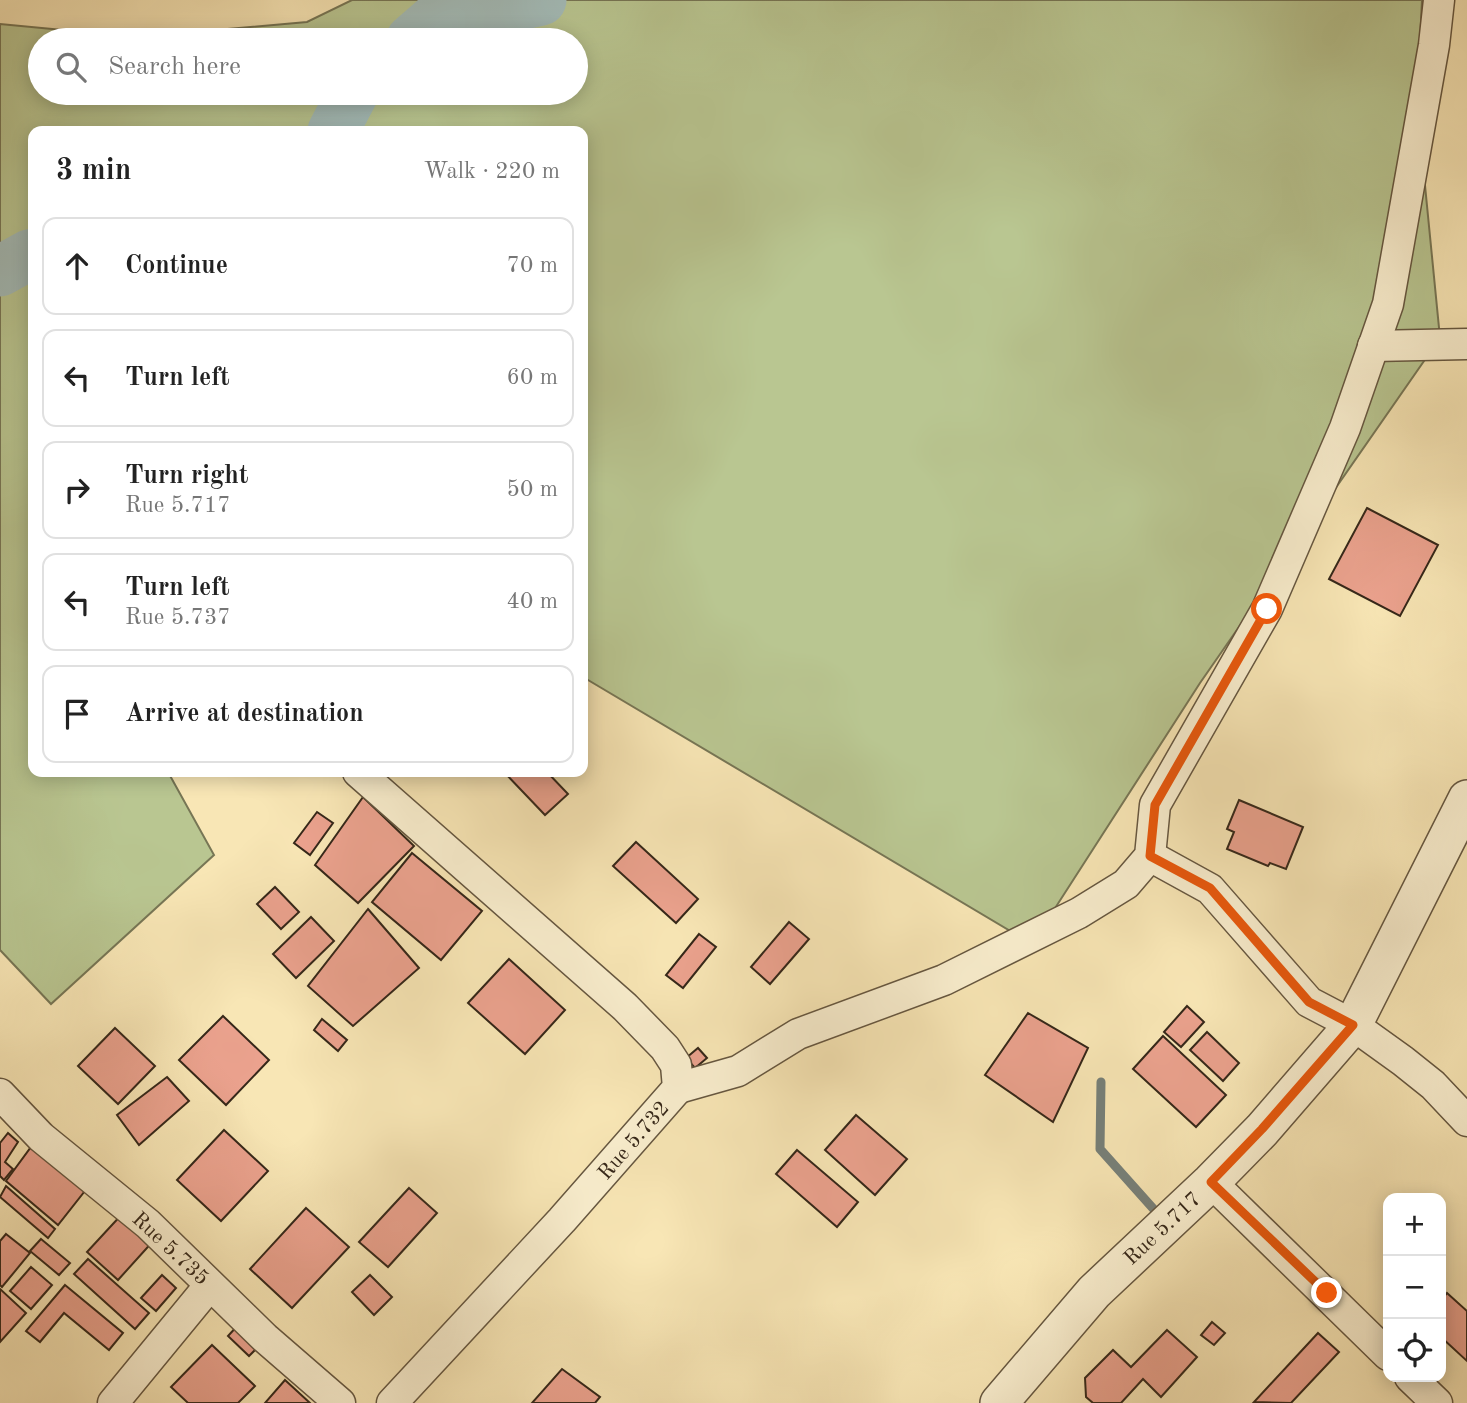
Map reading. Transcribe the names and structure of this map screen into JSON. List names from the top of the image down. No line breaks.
{"streets":{"street":["Rue 5.732","Rue 5.717","Rue 5.735"]},"page":{"search":"Search here","heading":["3 min","Walk · 220 m"],"list":[["Continue","70 m"],["Turn left","60 m"],["Turn right","Rue 5.717","50 m"],["Turn left","Rue 5.737","40 m"],"Arrive at destination"],"map_buttons":["+","−"]}}
